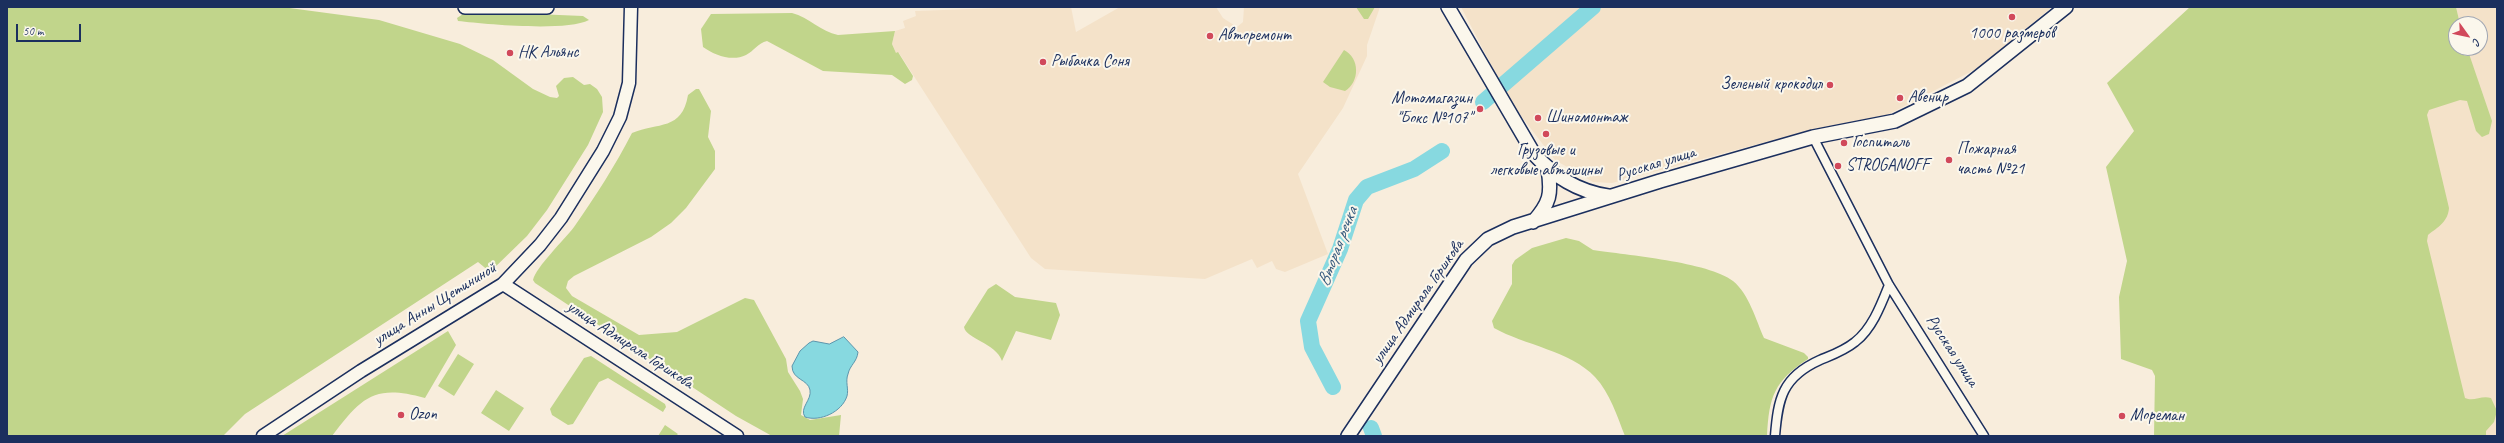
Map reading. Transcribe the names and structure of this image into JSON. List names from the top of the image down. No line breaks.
{"streets":{"main road":["Русская улица","улица Адмирала Горшкова","улица Анны Щетининой"]},"crossings":[["Русская улица","улица Адмирала Горшкова"],["улица Адмирала Горшкова","улица Анны Щетининой"]],"water":["Вторая речка"],"places":["1000 размеров","Авторемонт","НК Альянс","Рыбачка Соня","Зеленый крокодил","Авенир","Мотомагазин \"Бокс №107\"","Шиномонтаж","Грузовые и легковые автошины","Госпиталь","Пожарная часть №21","STROGANOFF","Ozon","Мореман"],"scale_bar":"50 m","north":"bottom right"}
